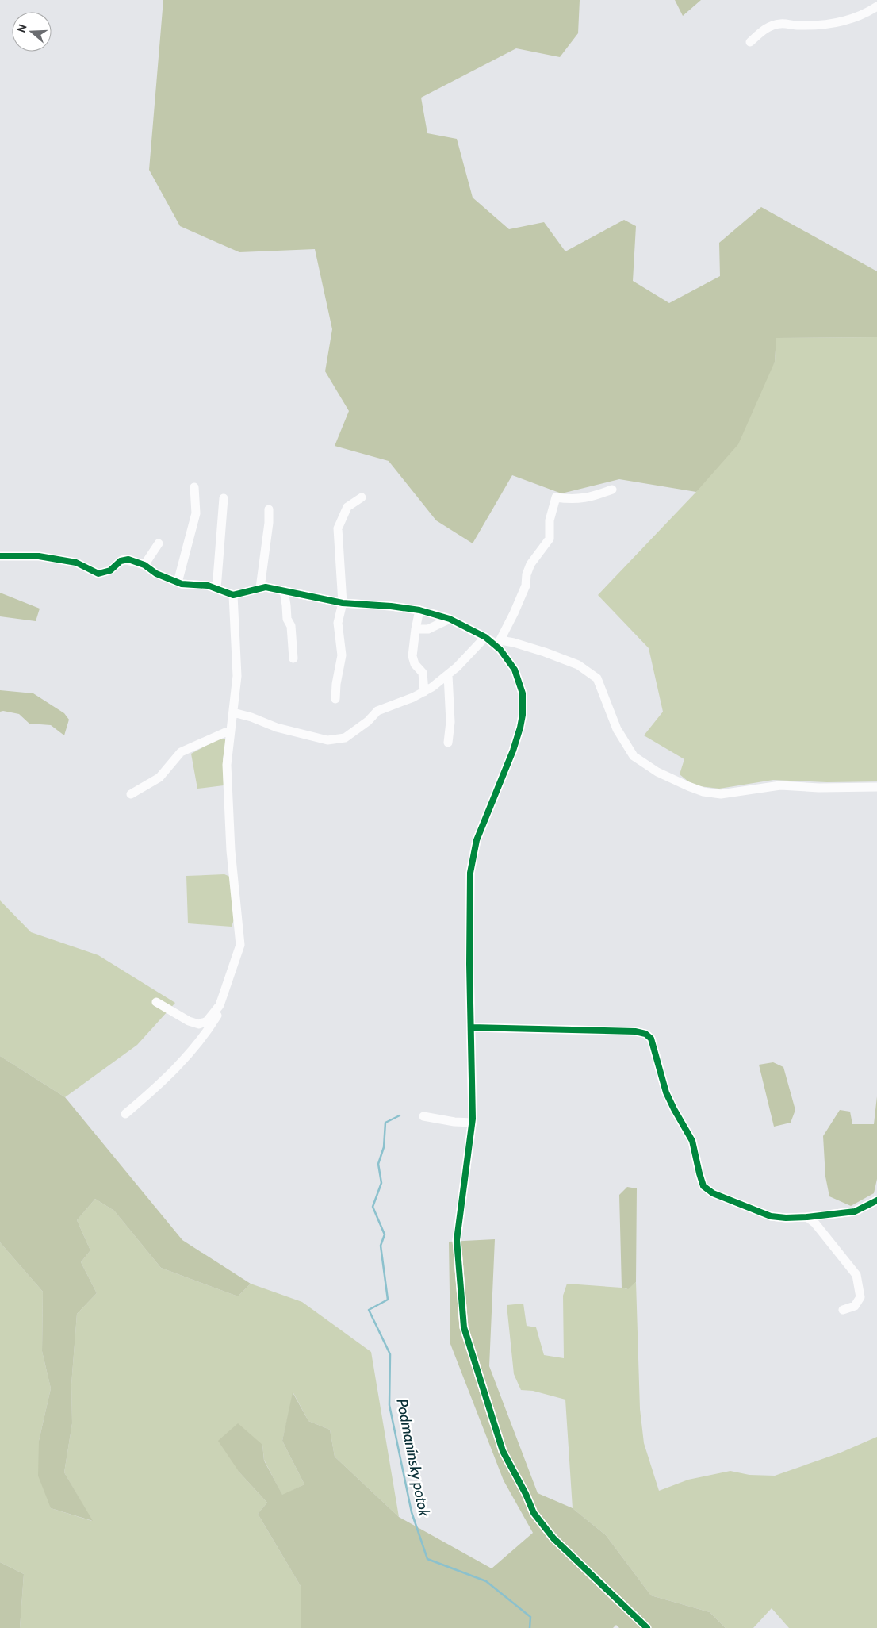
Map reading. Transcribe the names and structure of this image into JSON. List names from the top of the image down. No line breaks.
{"water":["Podmanínsky potok"],"north":"left"}
